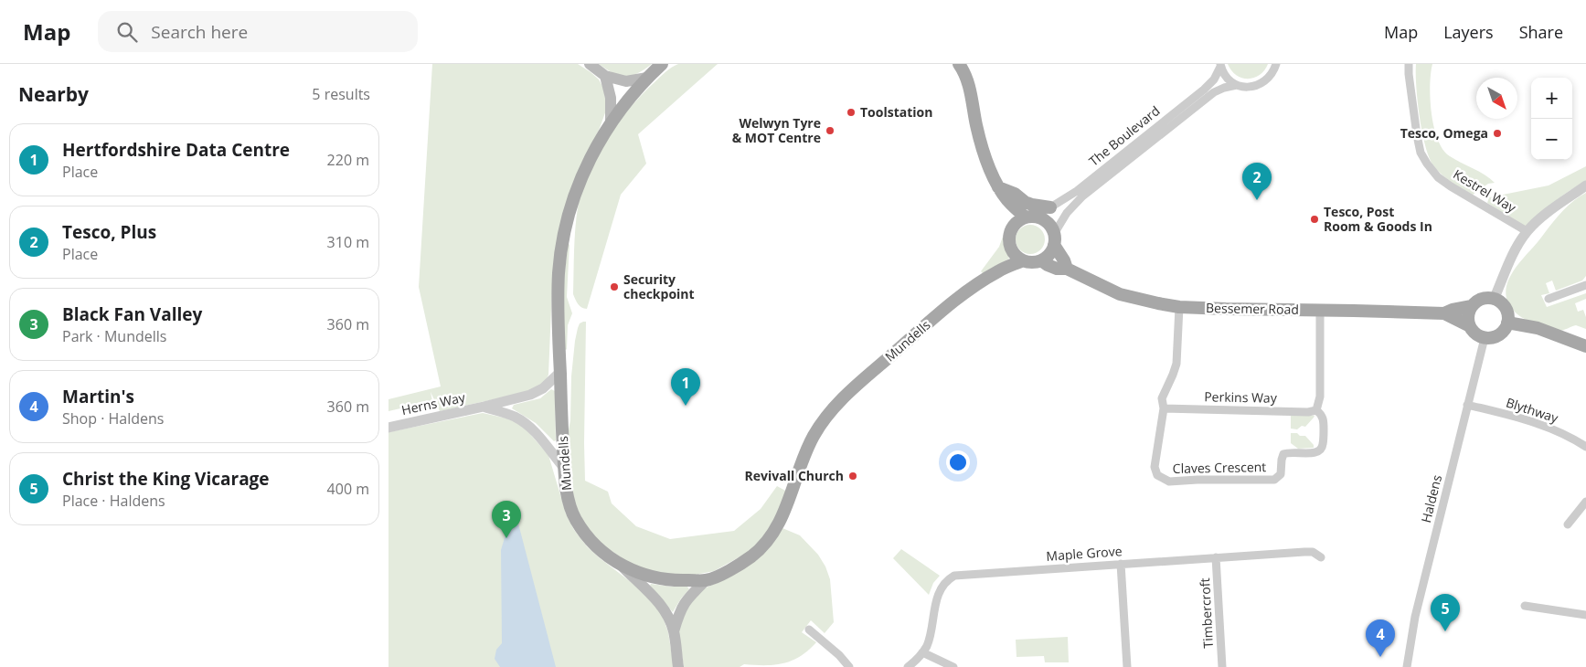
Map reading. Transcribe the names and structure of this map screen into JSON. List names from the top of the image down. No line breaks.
{"streets":{"main road":["Bessemer Road","Mundells"],"street":["The Boulevard","Kestrel Way","Perkins Way","Herns Way","Blythway","Claves Crescent","Haldens","Maple Grove","Timbercroft"]},"crossings":[["The Boulevard","Bessemer Road"],["The Boulevard","Mundells"],["Bessemer Road","Mundells"],["Bessemer Road","Claves Crescent"],["Bessemer Road","Haldens"],["Mundells","Herns Way"],["Perkins Way","Claves Crescent"],["Blythway","Haldens"],["Maple Grove","Timbercroft"]],"places":["Toolstation","Welwyn Tyre & MOT Centre","Tesco, Omega","Tesco, Post Room & Goods In","Security checkpoint","Revivall Church"],"north":"bottom right","page":{"header":"Map","search":"Search here","nav":["Map","Layers","Share"],"heading":["Nearby","5 results"],"map_buttons":["+","−"],"list":[{"mark":"1","name":"Hertfordshire Data Centre","note":"Place","value":"220 m"},{"mark":"2","name":"Tesco, Plus","note":"Place","value":"310 m"},{"mark":"3","name":"Black Fan Valley","note":"Park · Mundells","value":"360 m"},{"mark":"4","name":"Martin's","note":"Shop · Haldens","value":"360 m"},{"mark":"5","name":"Christ the King Vicarage","note":"Place · Haldens","value":"400 m"}],"pins":["2","1","3","5","4"]}}
